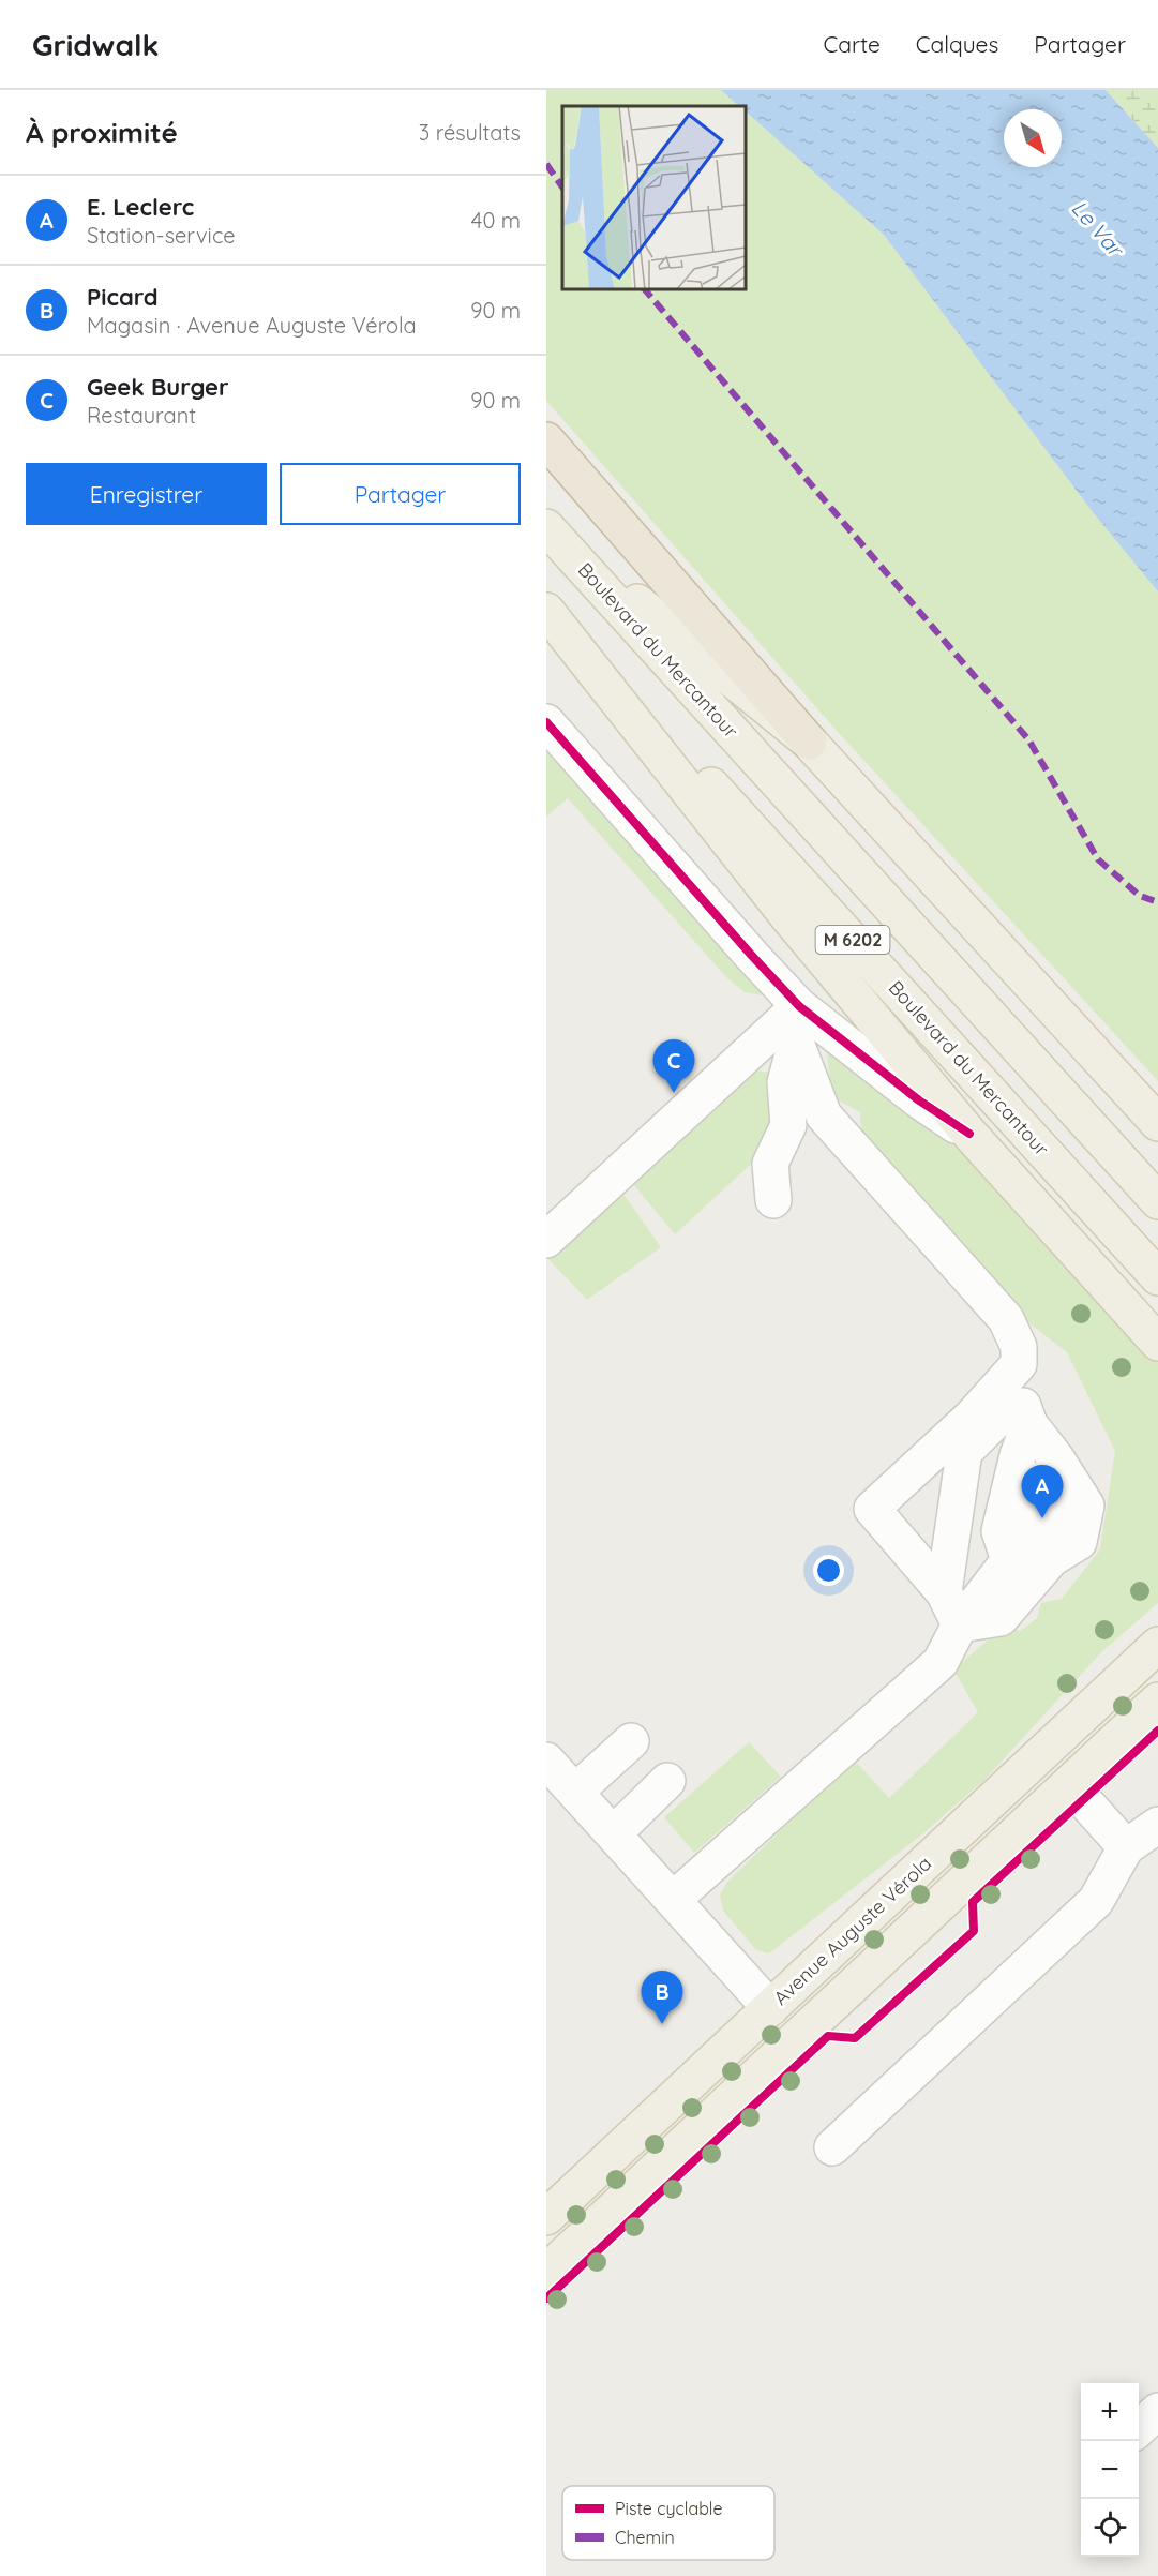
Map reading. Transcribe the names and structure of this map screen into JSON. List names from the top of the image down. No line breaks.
{"streets":{"main road":["Boulevard du Mercantour","M 6202","Avenue Auguste Vérola"]},"water":["Le Var"],"legend":["Piste cyclable","Chemin"],"north":"bottom right","page":{"header":"Gridwalk","nav":["Carte","Calques","Partager"],"heading":["À proximité","3 résultats"],"list":[{"mark":"A","name":"E. Leclerc","note":"Station-service","value":"40 m"},{"mark":"B","name":"Picard","note":"Magasin · Avenue Auguste Vérola","value":"90 m"},{"mark":"C","name":"Geek Burger","note":"Restaurant","value":"90 m"}],"buttons":["Enregistrer","Partager"],"pins":["C","A","B"],"map_buttons":["+","−"]}}
